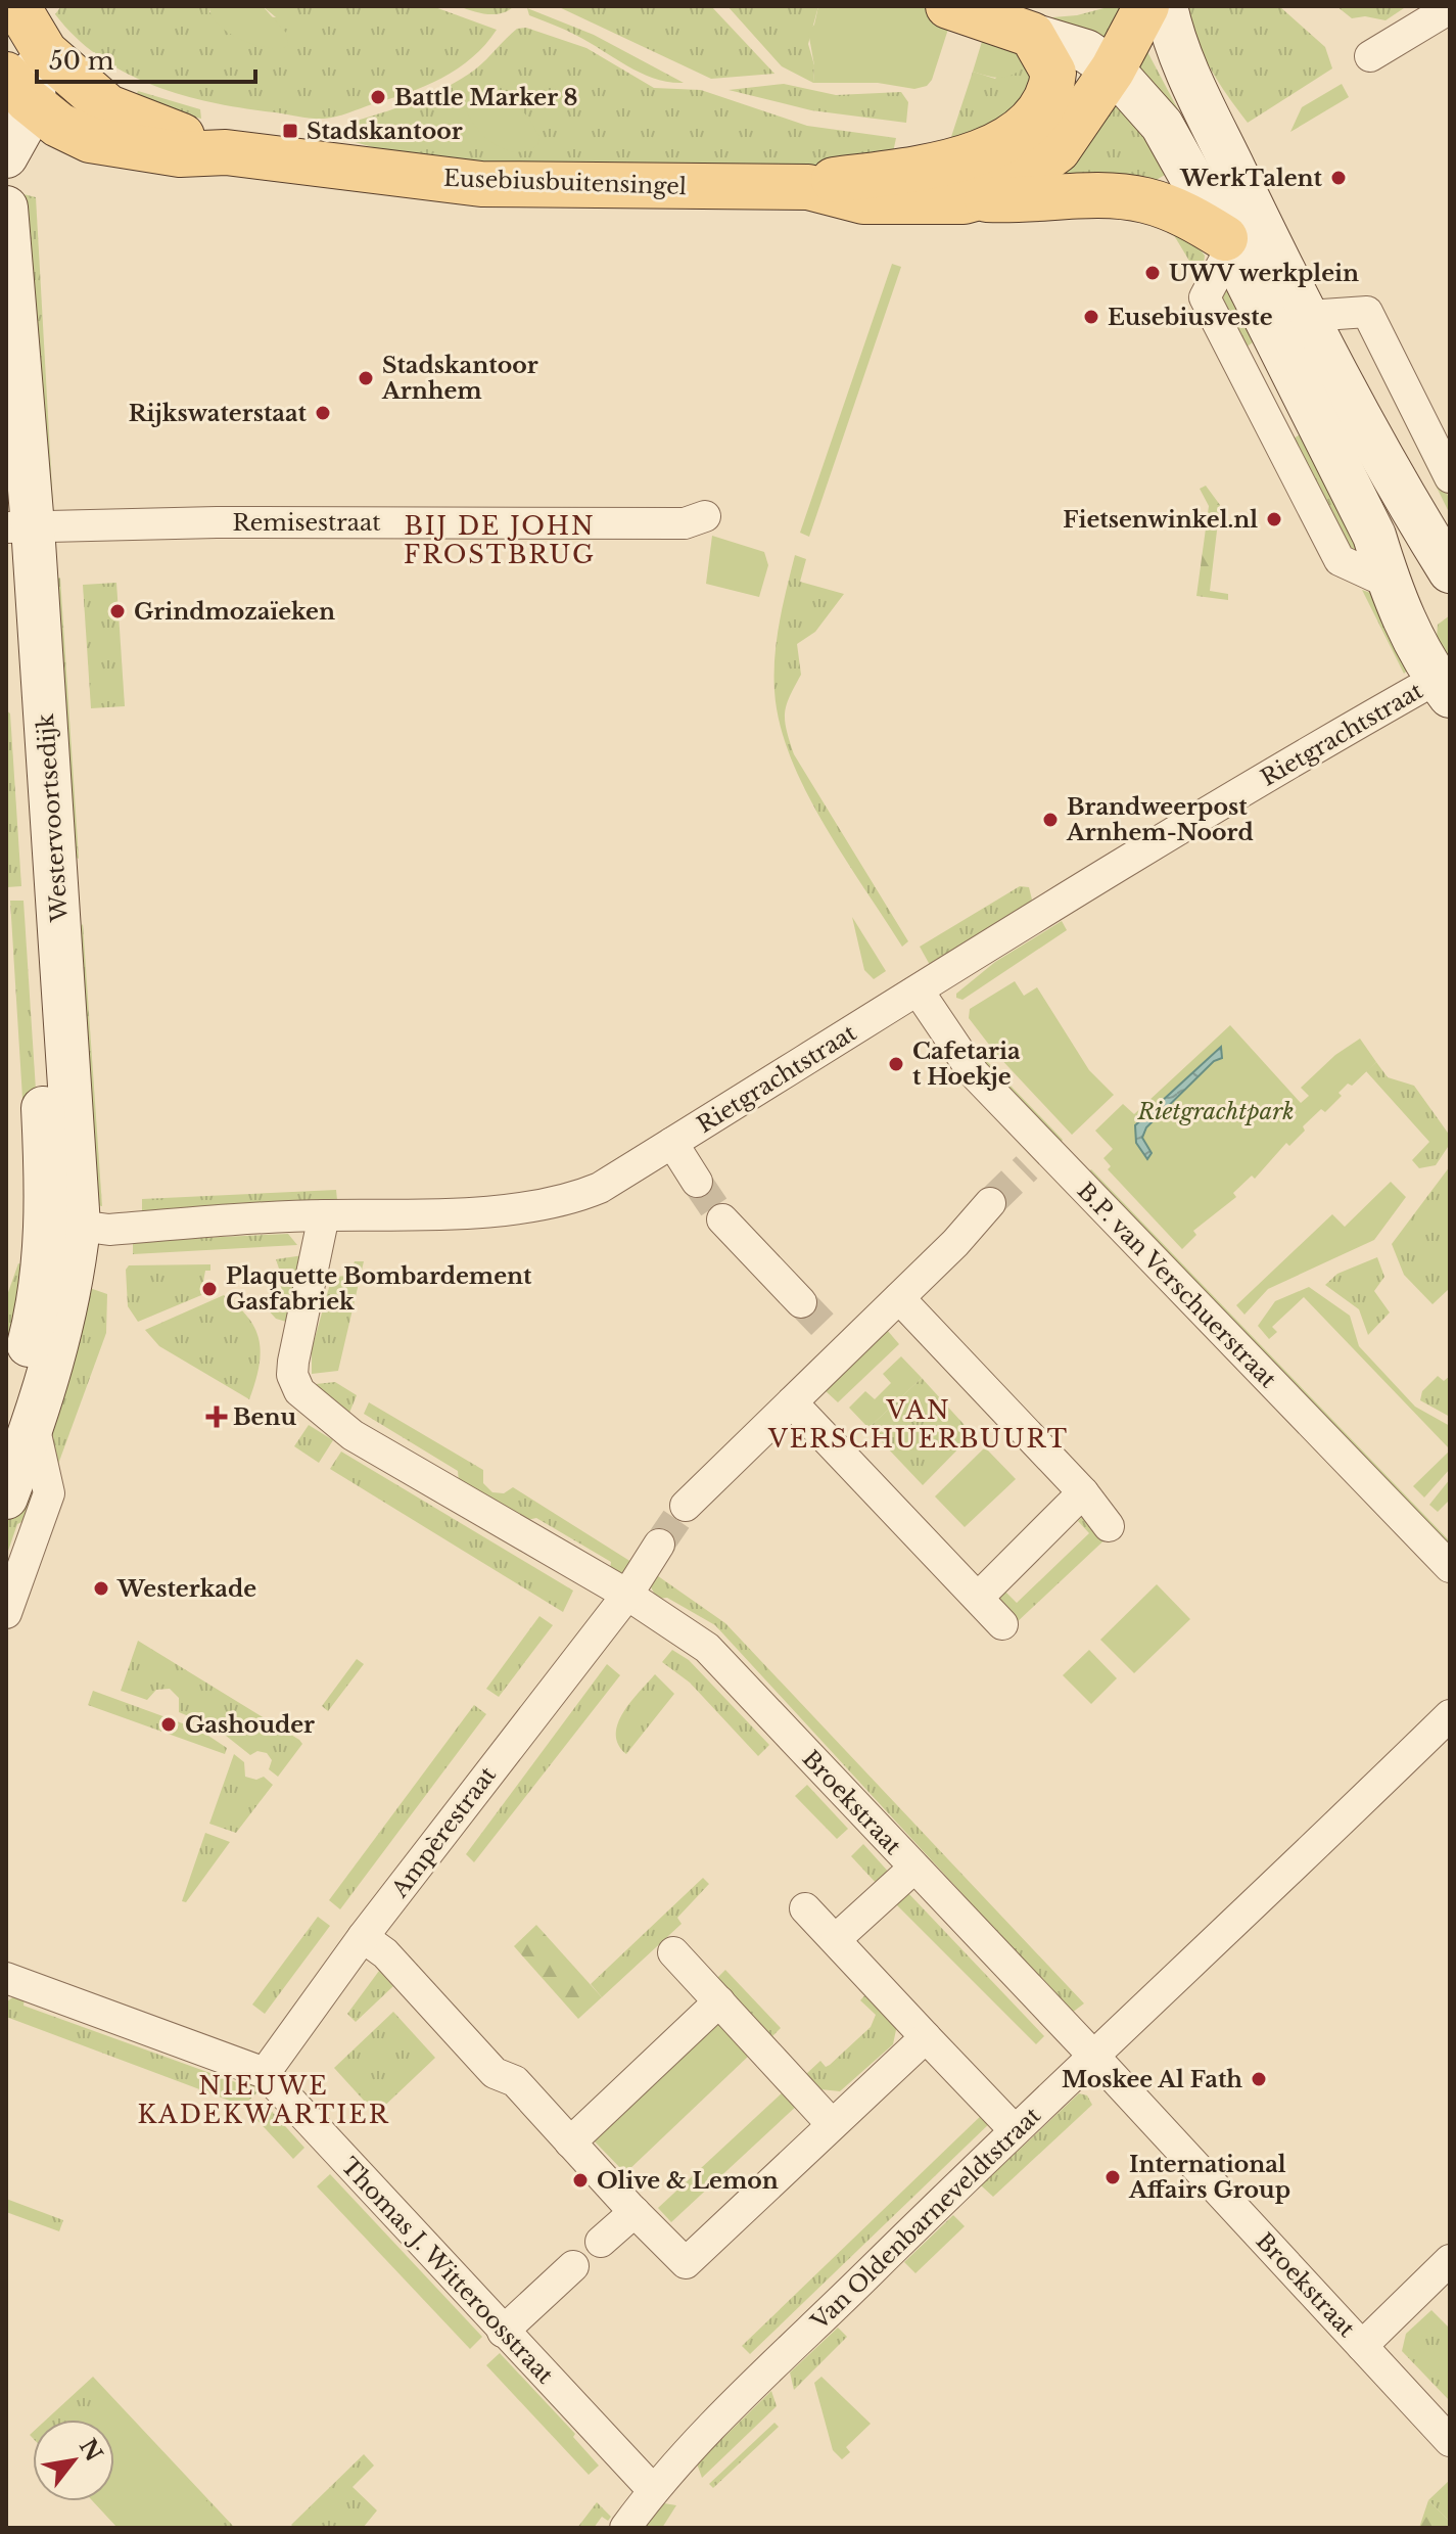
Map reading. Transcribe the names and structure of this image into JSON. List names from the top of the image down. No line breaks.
{"streets":{"main road":["Eusebiusbuitensingel","Westervoortsedijk"],"street":["Remisestraat","Rietgrachtstraat","B.P. van Verschuerstraat","Broekstraat","Ampèrestraat","Van Oldenbarneveldtstraat","Thomas J. Witteroosstraat"]},"crossings":[["Remisestraat","Westervoortsedijk"],["Rietgrachtstraat","Westervoortsedijk"],["Rietgrachtstraat","B.P. van Verschuerstraat"],["Rietgrachtstraat","Broekstraat"],["Broekstraat","Ampèrestraat"],["Broekstraat","Van Oldenbarneveldtstraat"],["Ampèrestraat","Thomas J. Witteroosstraat"],["Van Oldenbarneveldtstraat","Thomas J. Witteroosstraat"]],"districts":["BIJ DE JOHN FROSTBRUG","VAN VERSCHUERBUURT","NIEUWE KADEKWARTIER"],"parks":["Rietgrachtpark"],"places":{"other":["Battle Marker 8","WerkTalent","UWV werkplein","Eusebiusveste","Stadskantoor Arnhem","Rijkswaterstaat","Fietsenwinkel.nl","Grindmozaïeken","Brandweerpost Arnhem-Noord","Cafetaria t Hoekje","Plaquette Bombardement Gasfabriek","Westerkade","Gashouder","Moskee Al Fath","International Affairs Group","Olive & Lemon"],"transit":["Stadskantoor"],"health":["Benu"]},"scale_bar":"50 m","north":"top right"}
